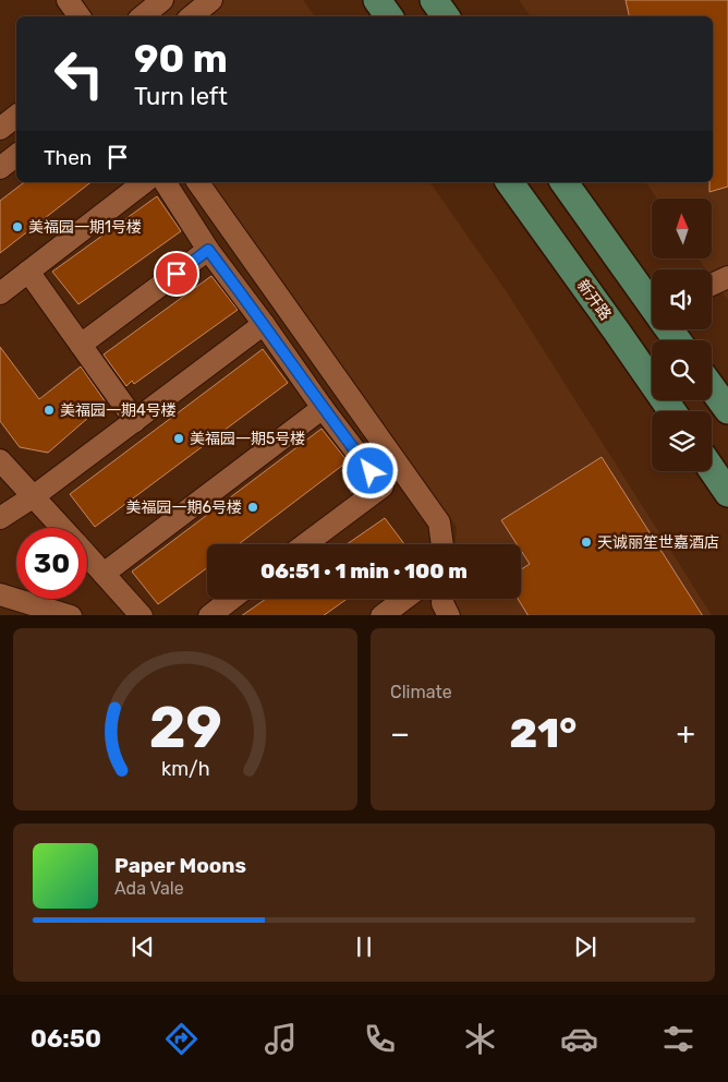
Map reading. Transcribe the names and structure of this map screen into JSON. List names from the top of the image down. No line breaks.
{"streets":{"main road":["新开路"]},"places":["美福园一期1号楼","美福园一期4号楼","美福园一期5号楼","美福园一期6号楼","天诚丽笙世嘉酒店"],"north":"top","page":{"turn":["90 m","Turn left"],"then":"Then","limit":"30","trip":"06:51 · 1 min · 100 m","tile":"Climate","heat":["−","21°","+"],"song":["Paper Moons","Ada Vale"],"tabs":"06:50","gauge":["29","km/h"]}}
